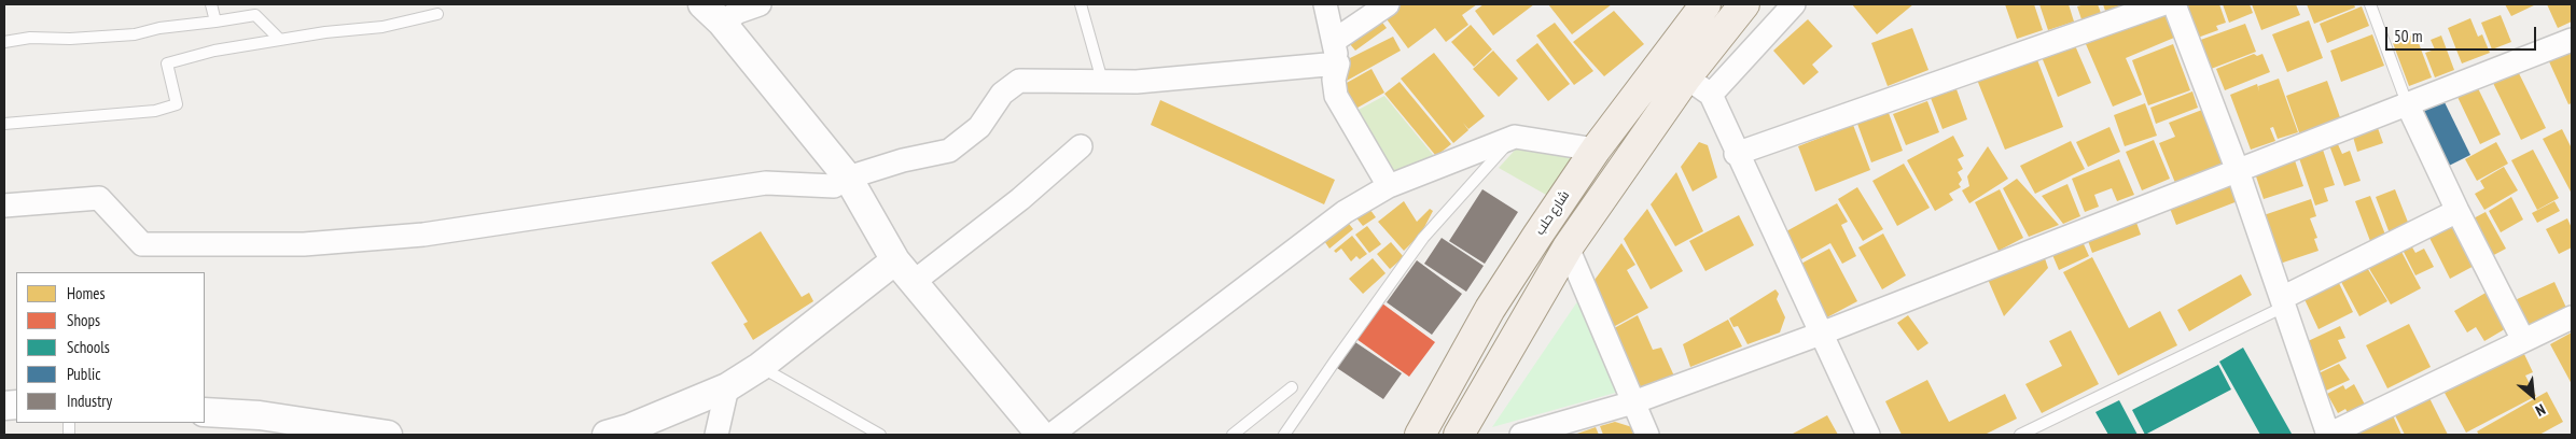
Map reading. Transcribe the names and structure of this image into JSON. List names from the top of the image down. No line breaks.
{"streets":{"main road":["شارع حلب"]},"legend":["Homes","Shops","Schools","Public","Industry"],"scale_bar":"50 m","north":"bottom right"}
